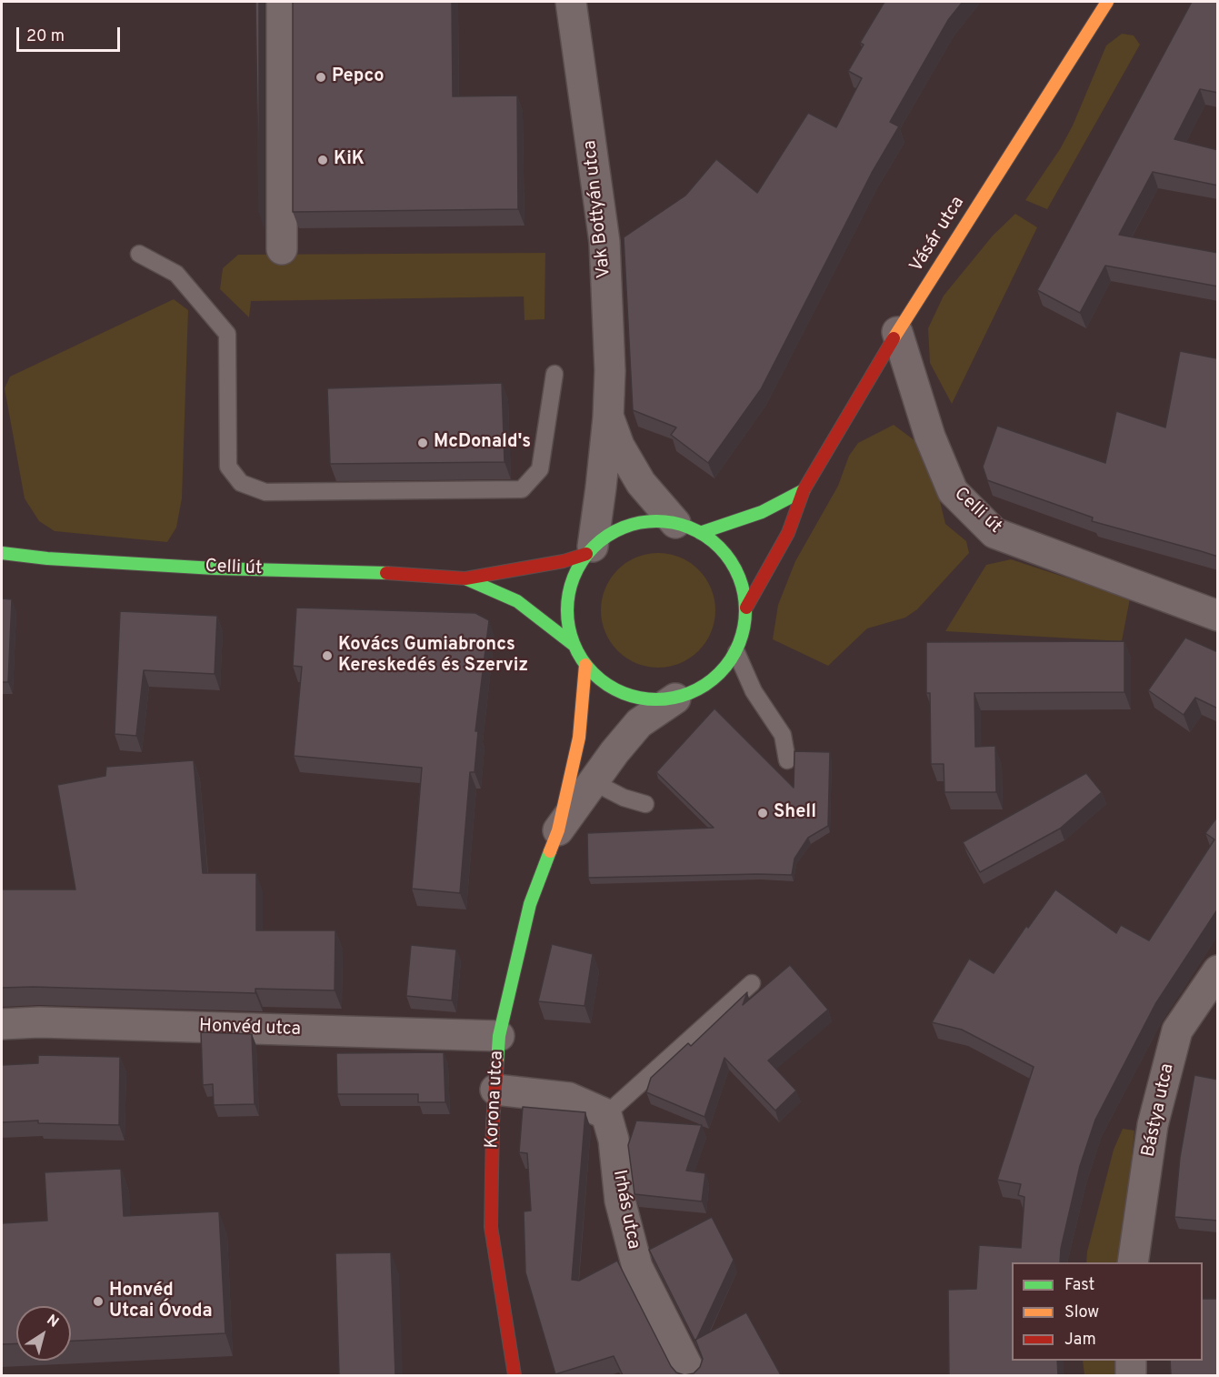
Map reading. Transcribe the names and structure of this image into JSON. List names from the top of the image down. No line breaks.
{"streets":{"street":["Vak Bottyán utca","Vásár utca","Celli út","Honvéd utca","Korona utca","Bástya utca","Irhás utca"]},"crossings":[["Vak Bottyán utca","Vásár utca"],["Vak Bottyán utca","Celli út"],["Vak Bottyán utca","Korona utca"],["Vásár utca","Celli út"],["Vásár utca","Korona utca"],["Celli út","Korona utca"],["Honvéd utca","Korona utca"]],"places":["Pepco","KiK","McDonald's","Kovács Gumiabroncs Kereskedés és Szerviz","Shell","Honvéd Utcai Óvoda"],"legend":["Fast","Slow","Jam"],"scale_bar":"20 m","north":"top right"}
